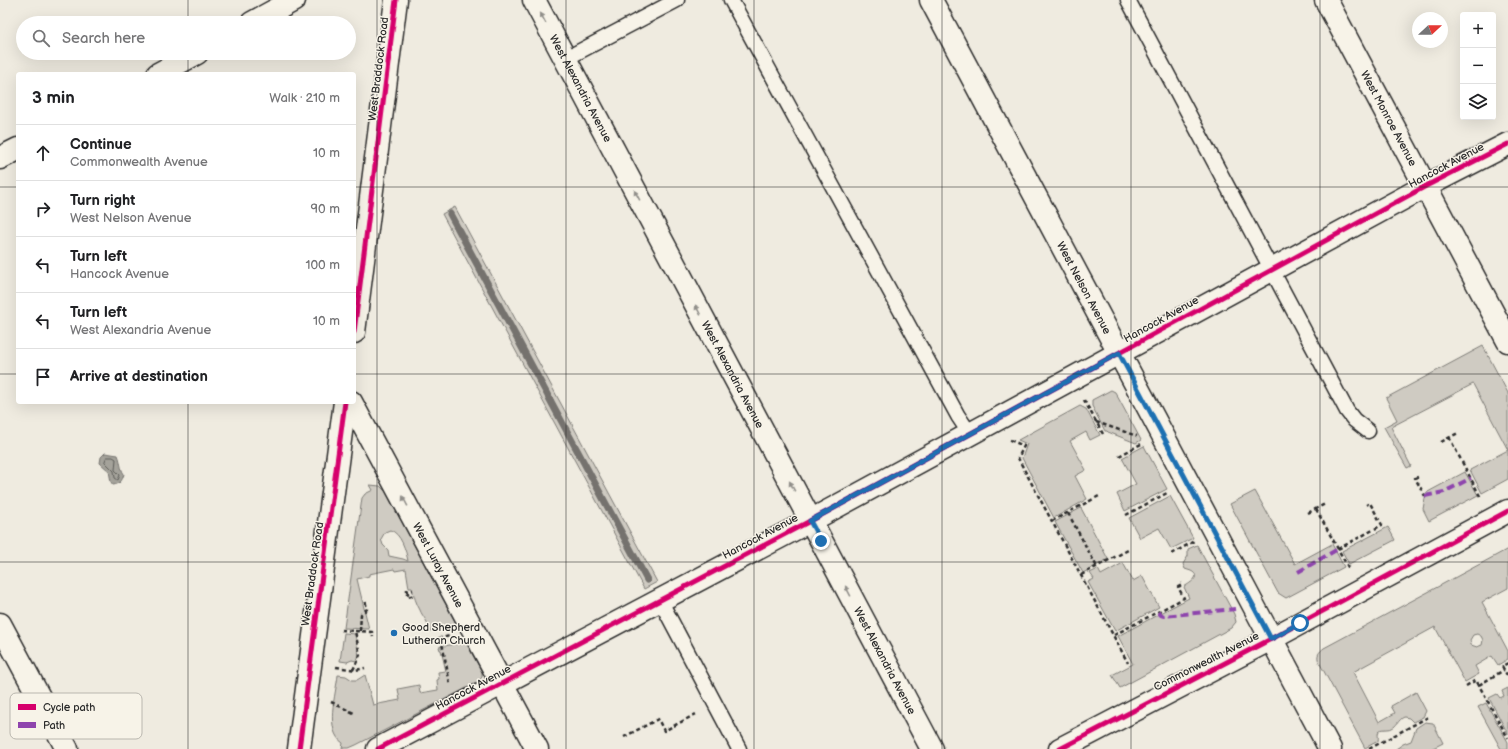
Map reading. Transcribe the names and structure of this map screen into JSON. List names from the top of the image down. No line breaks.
{"streets":{"street":["West Braddock Road","West Alexandria Avenue","West Monroe Avenue","Hancock Avenue","West Nelson Avenue","West Luray Avenue","Commonwealth Avenue"]},"crossings":[["West Alexandria Avenue","Hancock Avenue"],["West Monroe Avenue","Hancock Avenue"],["Hancock Avenue","West Nelson Avenue"],["Hancock Avenue","West Luray Avenue"],["West Nelson Avenue","Commonwealth Avenue"]],"one_way":["West Alexandria Avenue","West Luray Avenue"],"places":["Good Shepherd Lutheran Church"],"legend":["Cycle path","Path"],"north":"right","page":{"map_buttons":["+","−"],"search":"Search here","heading":["3 min","Walk · 210 m"],"list":[["Continue","Commonwealth Avenue","10 m"],["Turn right","West Nelson Avenue","90 m"],["Turn left","Hancock Avenue","100 m"],["Turn left","West Alexandria Avenue","10 m"],"Arrive at destination"]}}
